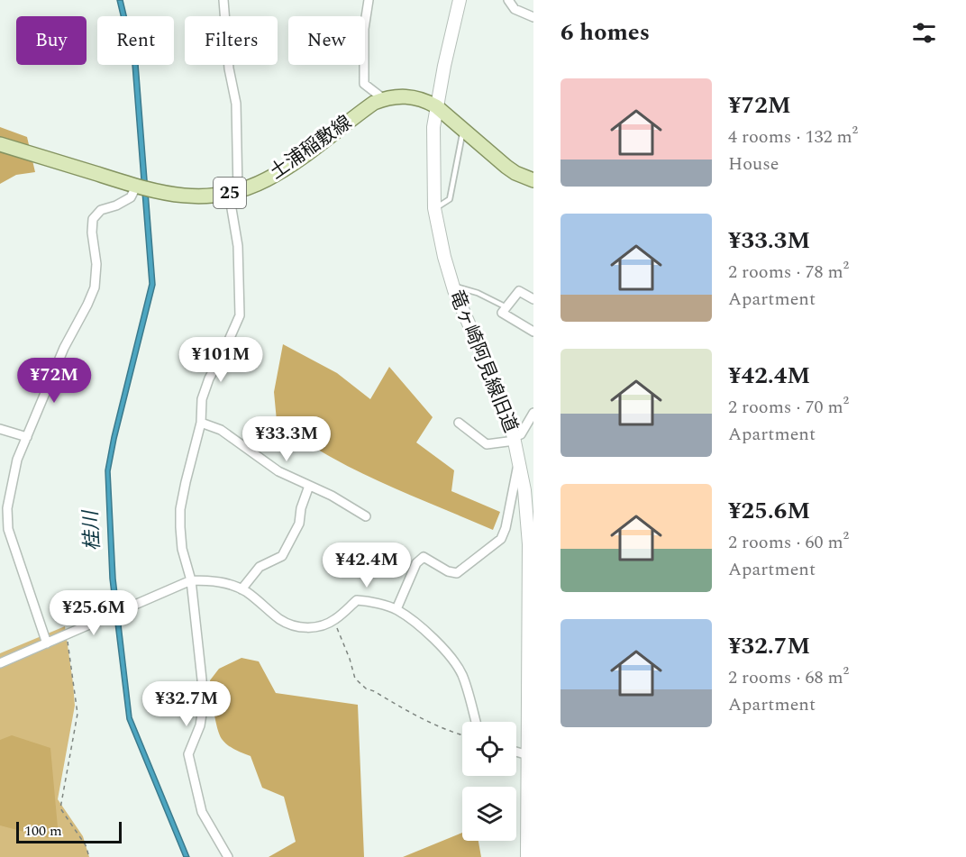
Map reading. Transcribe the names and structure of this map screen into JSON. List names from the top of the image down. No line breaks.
{"streets":{"main road":["土浦稲敷線","25"],"street":["竜ヶ崎阿見線旧道"]},"crossings":[["土浦稲敷線","竜ヶ崎阿見線旧道"]],"water":["桂川"],"scale_bar":"100 m","page":{"heading":"6 homes","chip":["Buy","Rent","Filters","New"],"list":[{"name":"¥72M","note":"4 rooms · 132 m² · House"},{"name":"¥33.3M","note":"2 rooms · 78 m² · Apartment"},{"name":"¥42.4M","note":"2 rooms · 70 m² · Apartment"},{"name":"¥25.6M","note":"2 rooms · 60 m² · Apartment"},{"name":"¥32.7M","note":"2 rooms · 68 m² · Apartment"}],"price":["¥101M","¥72M","¥33.3M","¥42.4M","¥25.6M","¥32.7M"],"scale":"100 m"}}
